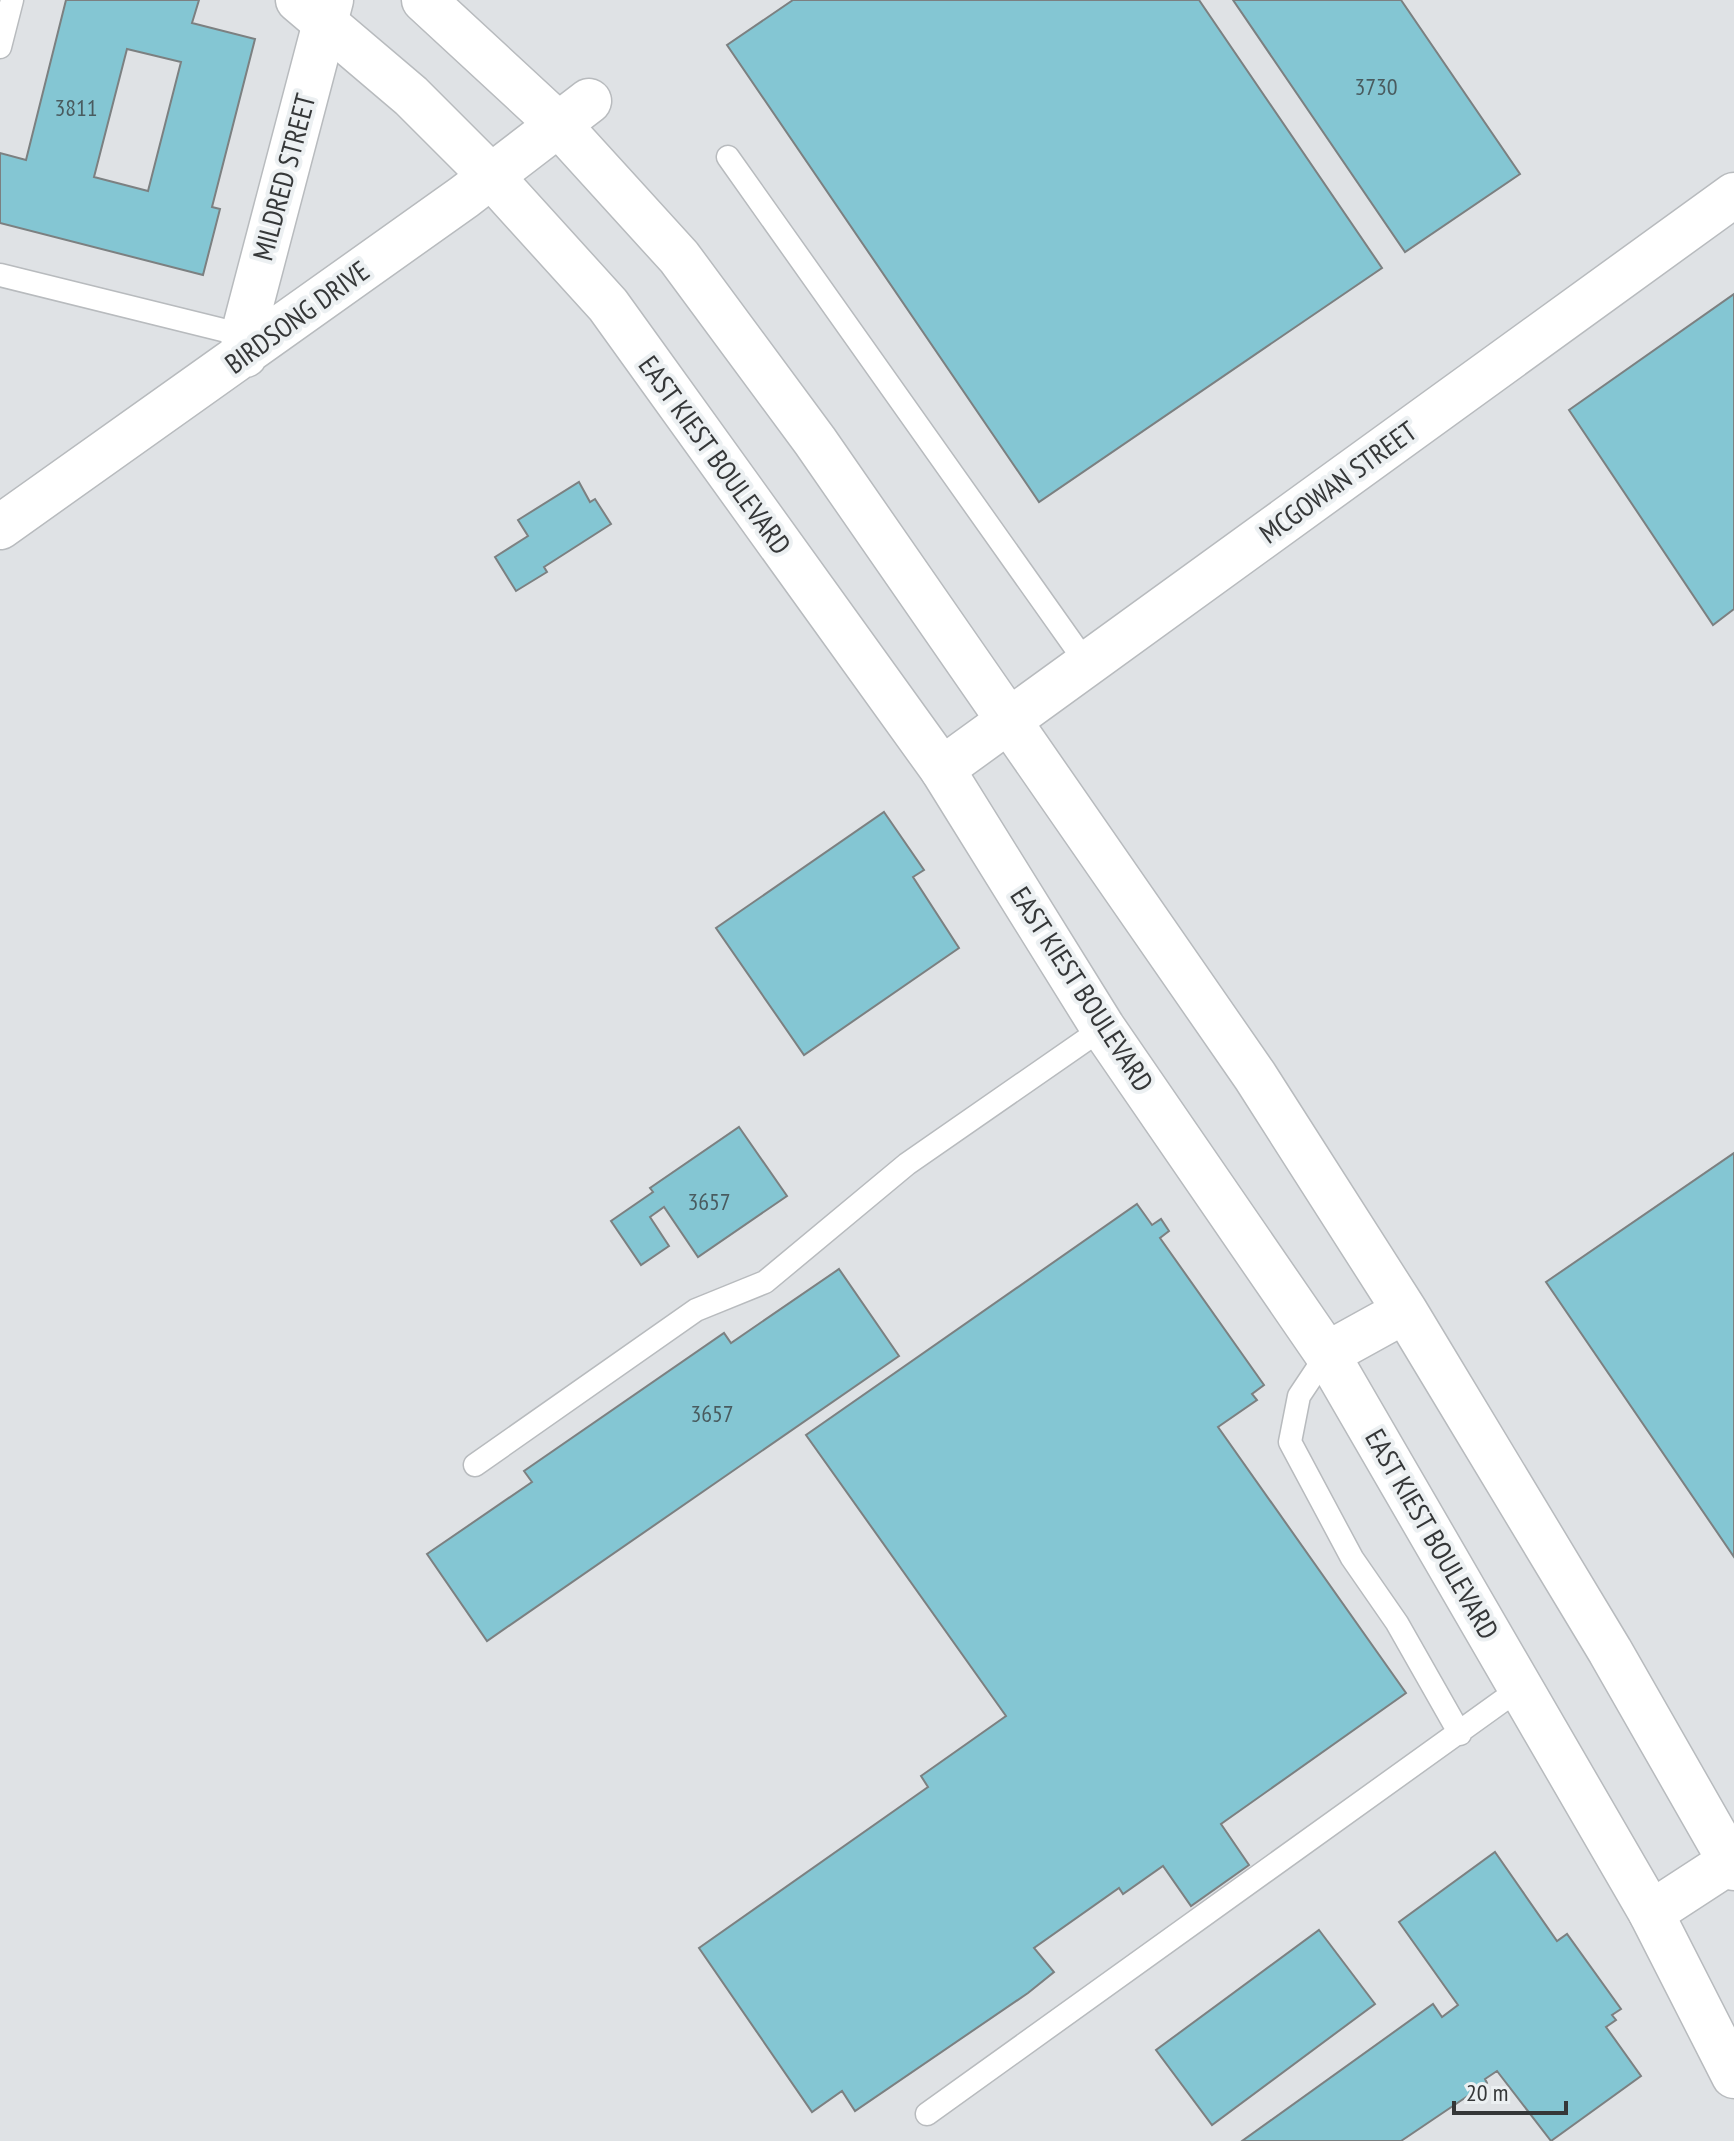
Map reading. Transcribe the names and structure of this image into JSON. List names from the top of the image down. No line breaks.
{"streets":{"main road":["MILDRED STREET","BIRDSONG DRIVE","EAST KIEST BOULEVARD","MCGOWAN STREET"]},"crossings":[["MILDRED STREET","BIRDSONG DRIVE"],["MILDRED STREET","EAST KIEST BOULEVARD"],["BIRDSONG DRIVE","EAST KIEST BOULEVARD"],["EAST KIEST BOULEVARD","MCGOWAN STREET"]],"house_numbers":["3730","3811","3657","3657"],"scale_bar":"20 m"}
